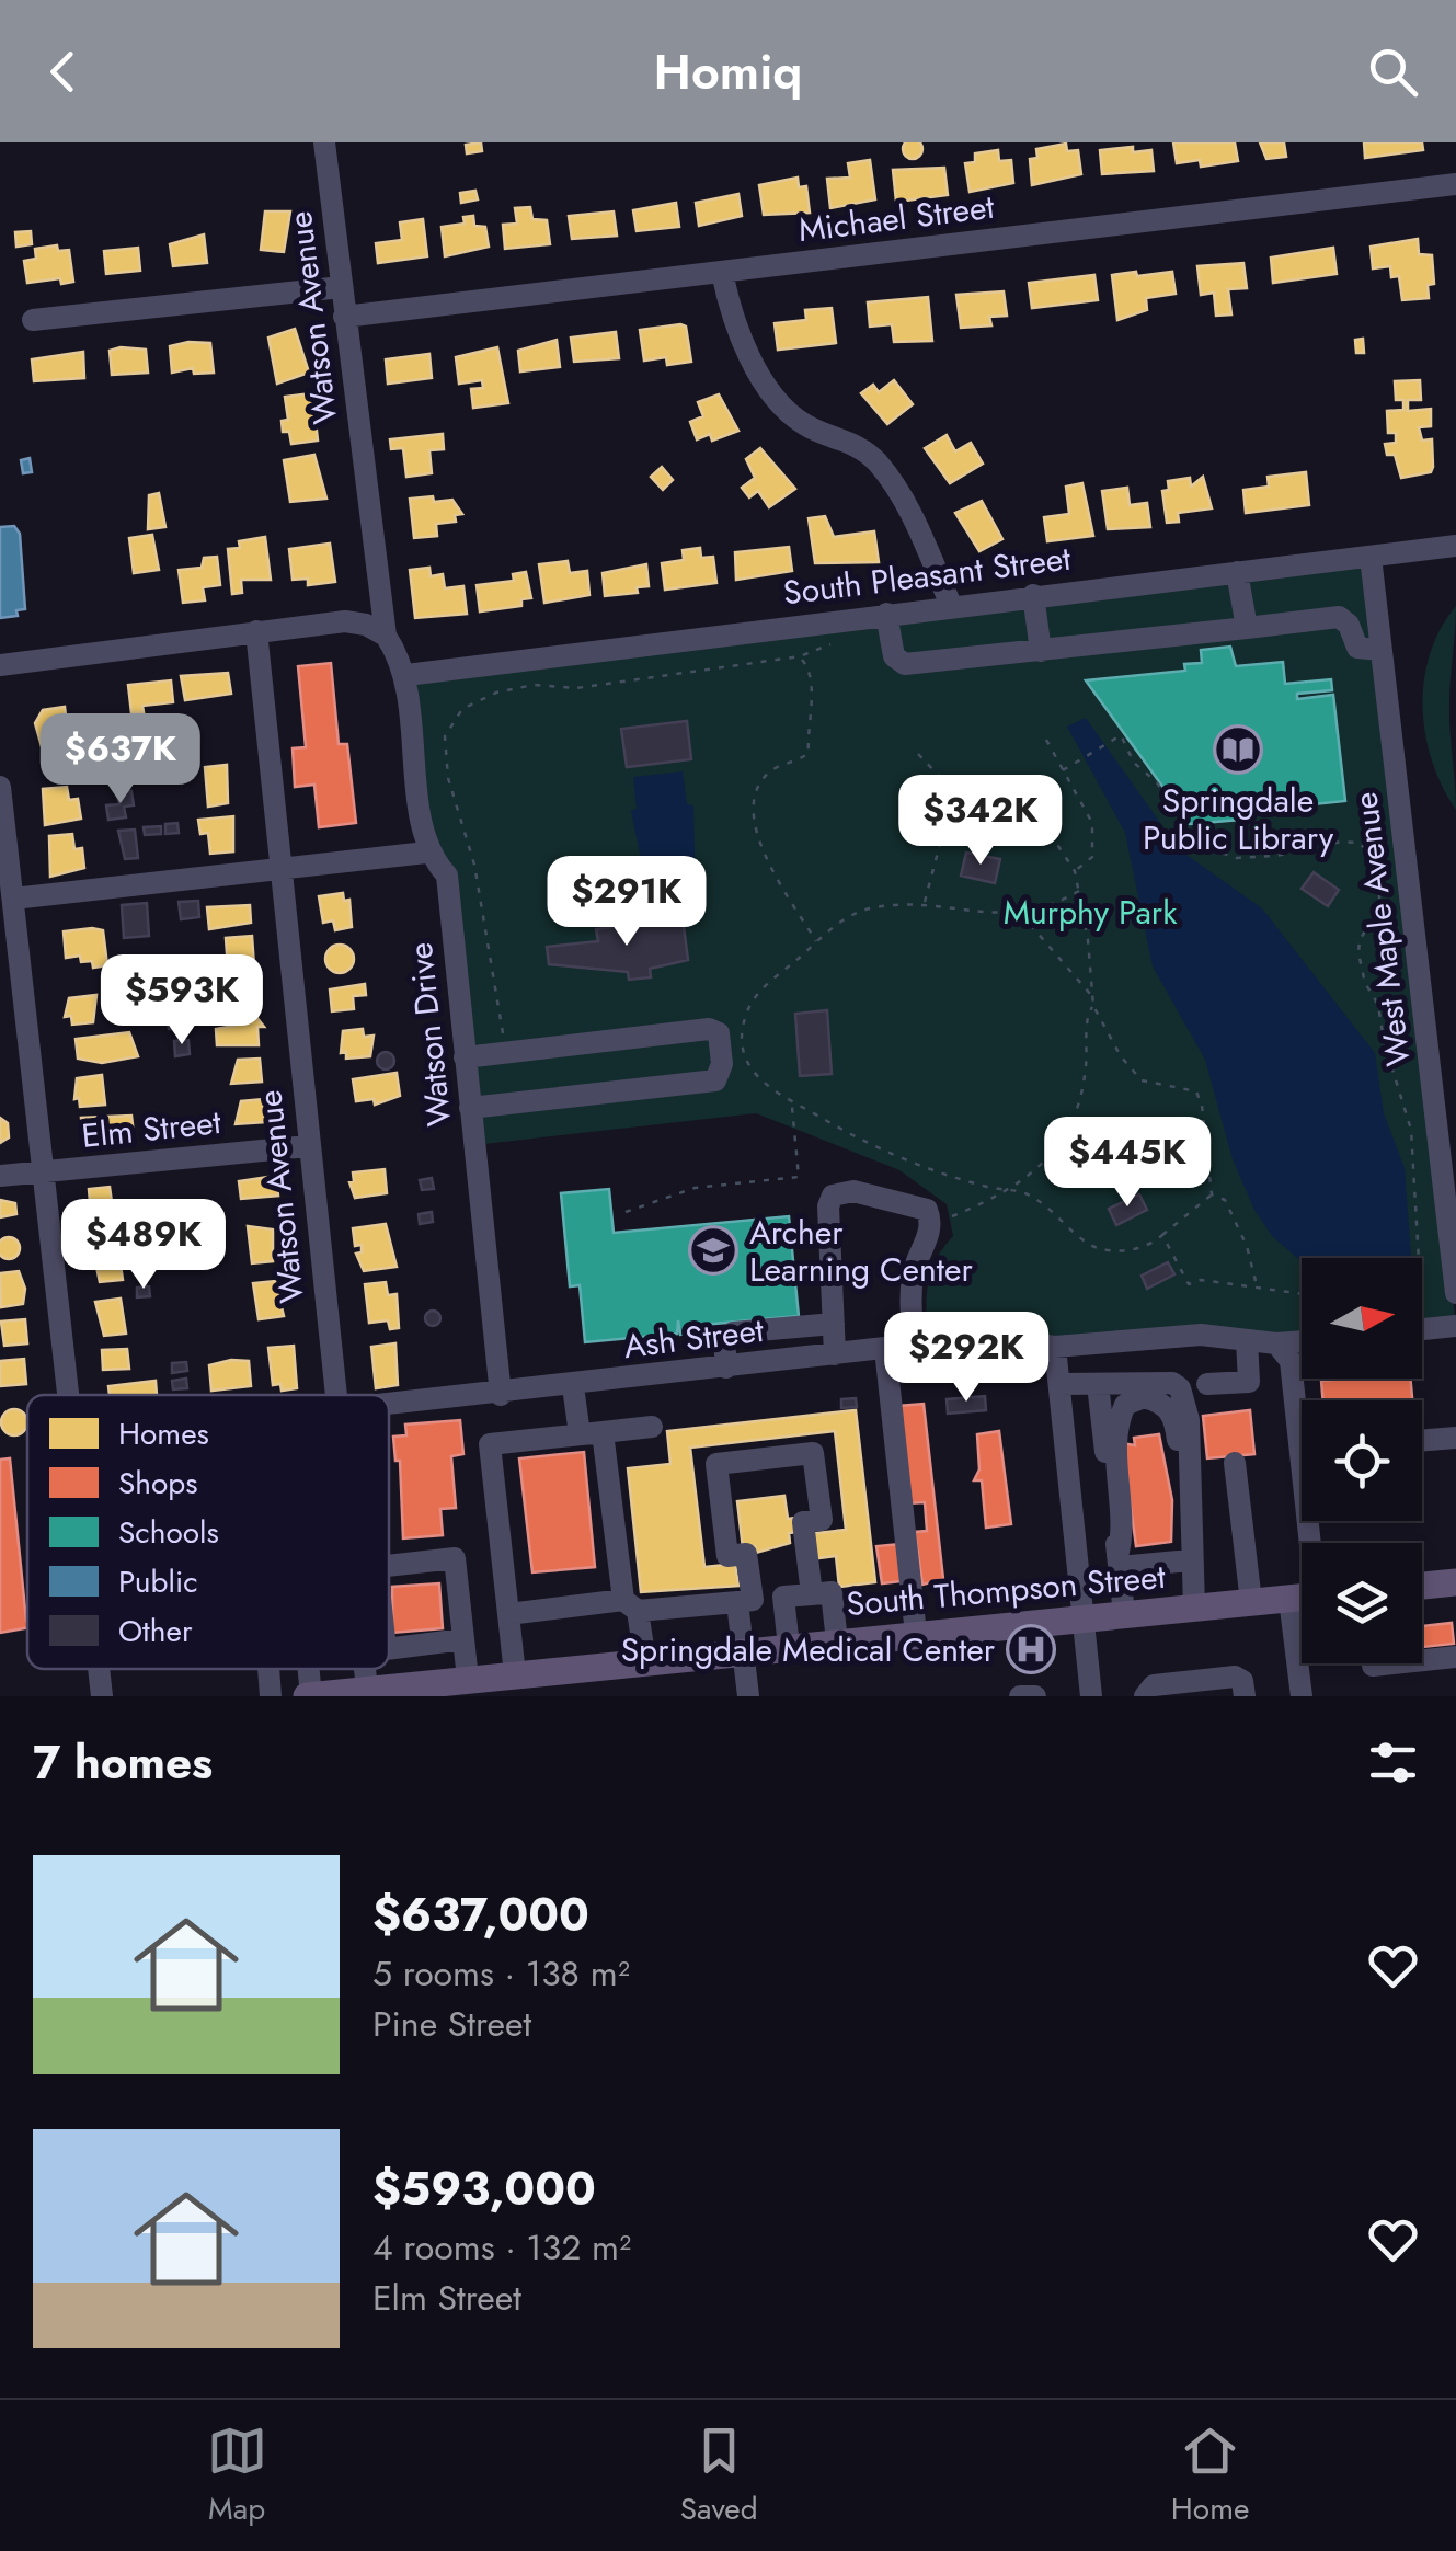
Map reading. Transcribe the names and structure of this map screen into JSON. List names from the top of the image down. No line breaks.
{"streets":{"main road":["South Thompson Street"],"street":["Michael Street","Watson Avenue","South Pleasant Street","West Maple Avenue","Watson Drive","Elm Street","Ash Street"]},"crossings":[["Michael Street","Watson Avenue"],["Watson Avenue","South Pleasant Street"],["Watson Avenue","Watson Drive"],["Watson Avenue","Elm Street"],["Watson Avenue","South Thompson Street"],["South Pleasant Street","West Maple Avenue"],["South Pleasant Street","Watson Drive"],["Watson Drive","Ash Street"]],"parks":["Murphy Park"],"places":{"library":["Springdale Public Library"],"school or university":["Archer Learning Center"],"hospital":["Springdale Medical Center"]},"legend":["Homes","Shops","Schools","Public","Other"],"north":"right","page":{"header":"Homiq","price":["$637K","$342K","$291K","$593K","$445K","$489K","$292K"],"heading":"7 homes","list":[{"name":"$637,000","note":"5 rooms · 138 m² · Pine Street"},{"name":"$593,000","note":"4 rooms · 132 m² · Elm Street"}],"tabs":["Map","Saved","Home"]}}
